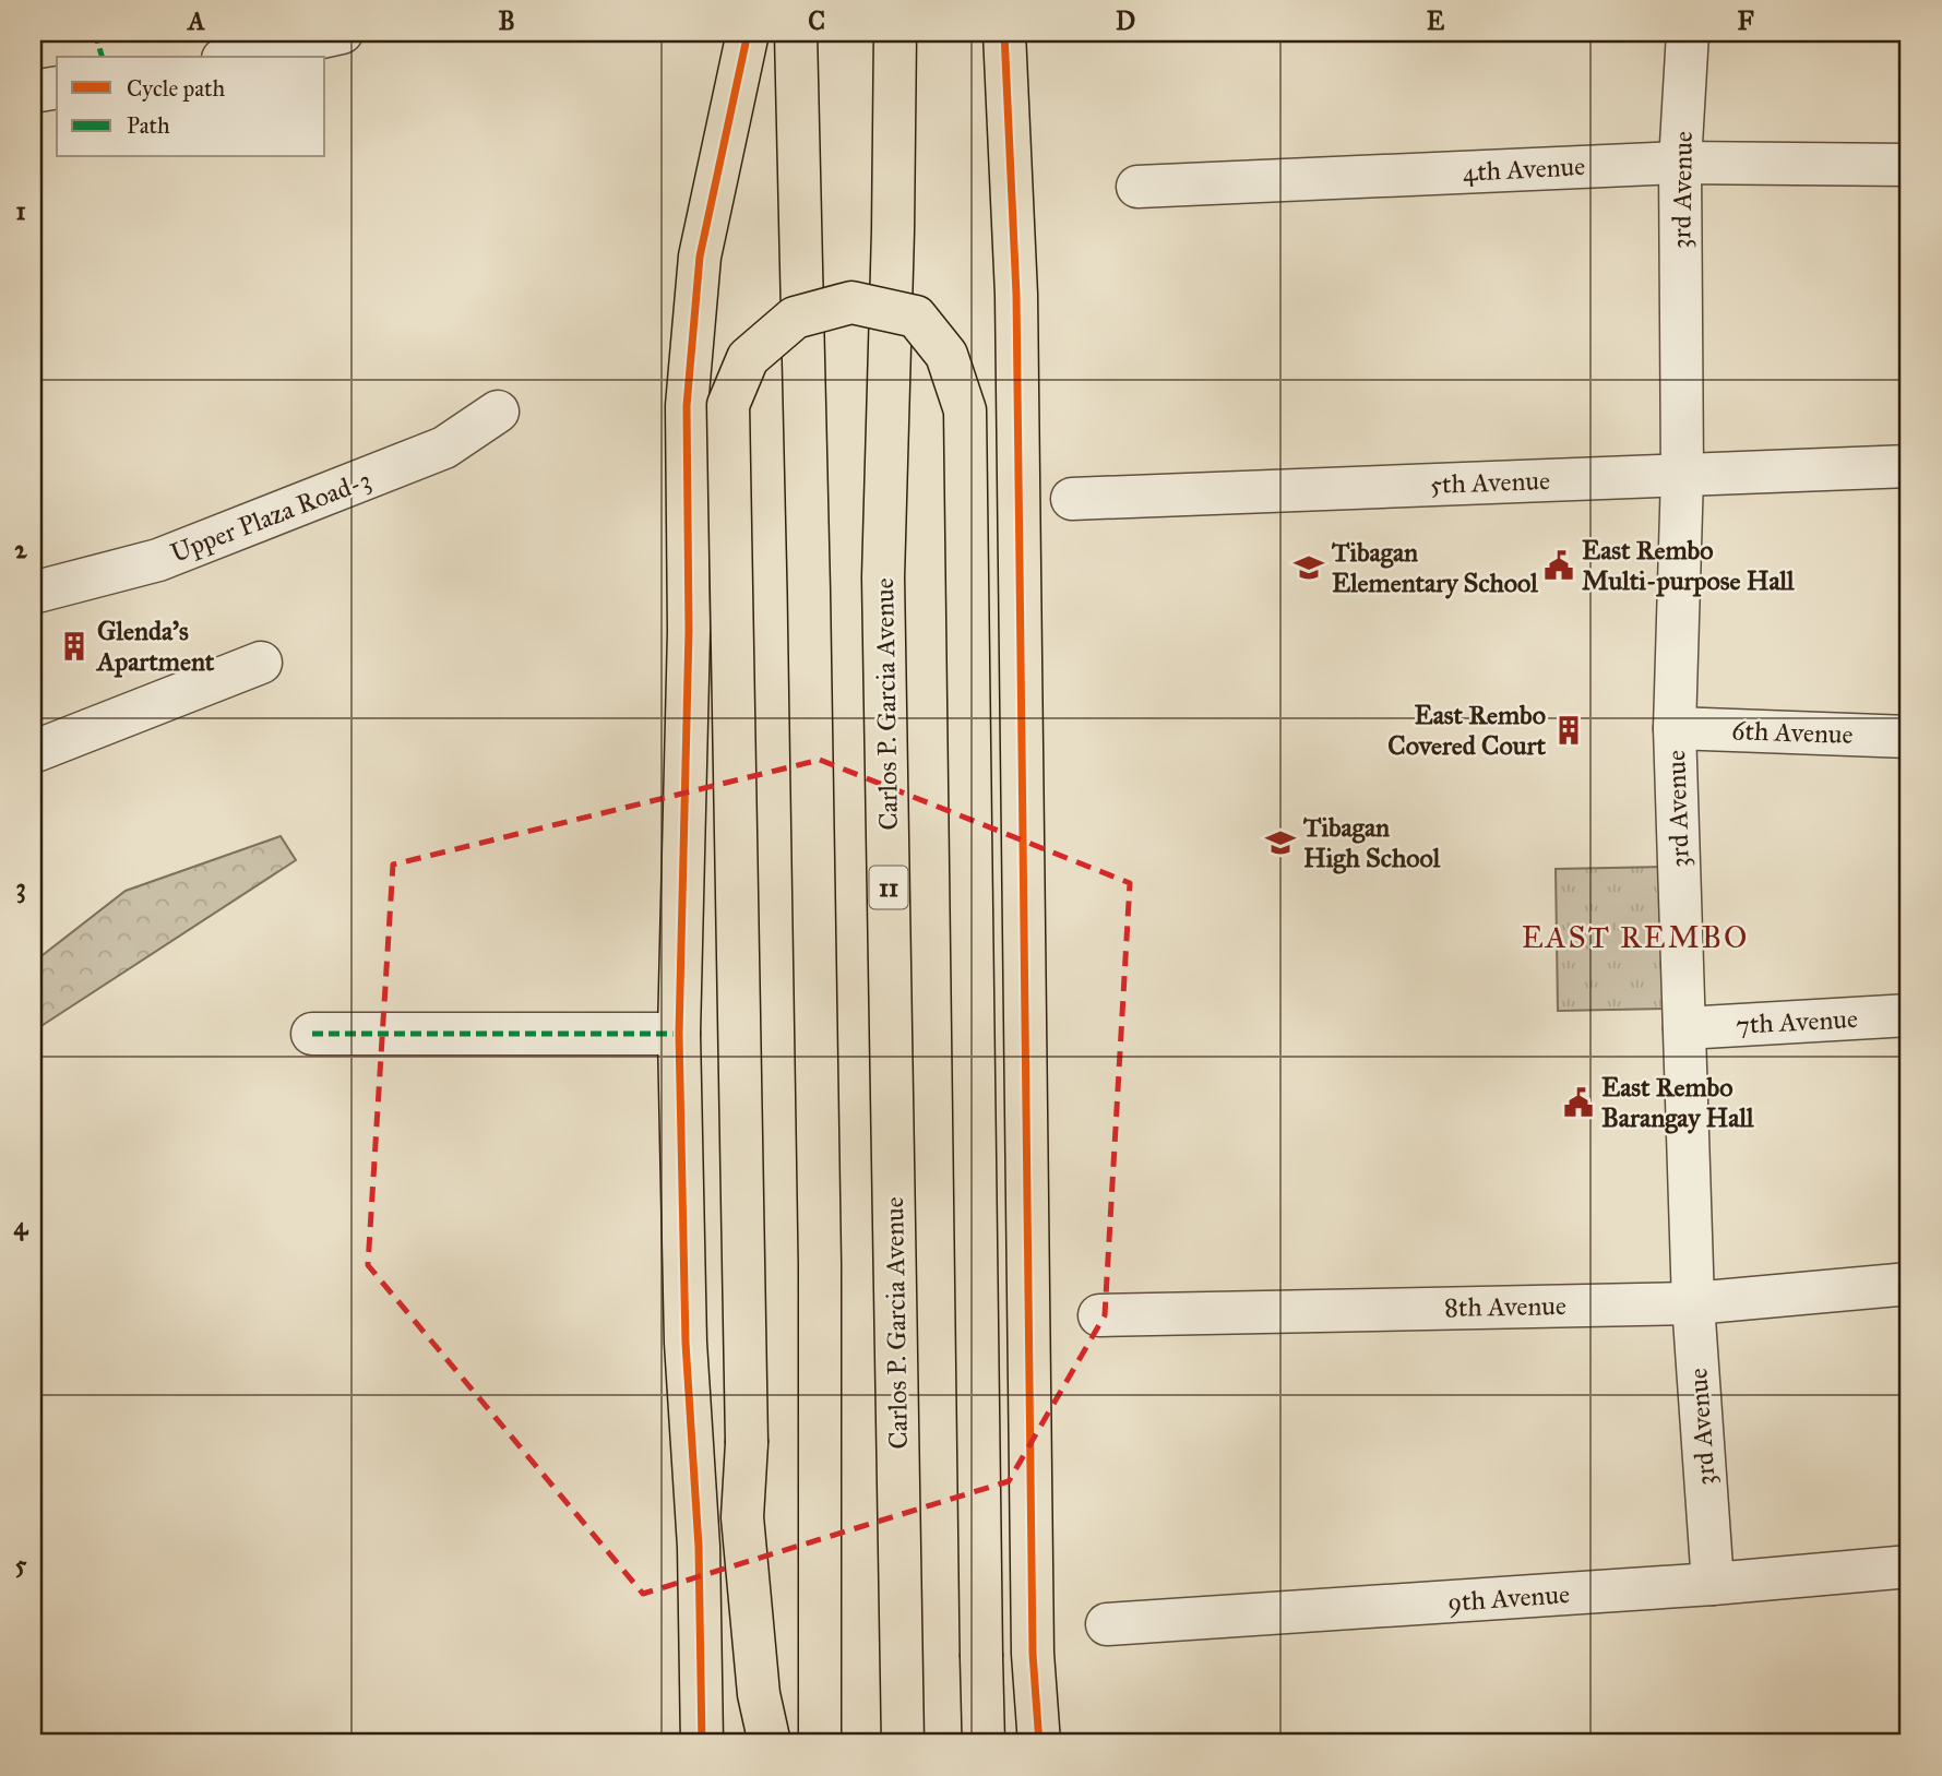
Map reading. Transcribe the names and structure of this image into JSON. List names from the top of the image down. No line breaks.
{"streets":{"main road":["Carlos P. Garcia Avenue","11"],"street":["4th Avenue","3rd Avenue","5th Avenue","Upper Plaza Road-3","6th Avenue","7th Avenue","8th Avenue","9th Avenue"]},"crossings":[["4th Avenue","3rd Avenue"],["3rd Avenue","5th Avenue"],["3rd Avenue","6th Avenue"],["3rd Avenue","7th Avenue"],["3rd Avenue","8th Avenue"],["3rd Avenue","9th Avenue"]],"districts":["EAST REMBO"],"places":{"public building":["East Rembo Multi-purpose Hall","East Rembo Barangay Hall"],"school or university":["Tibagan Elementary School","Tibagan High School"],"building":["Glenda's Apartment","East Rembo Covered Court"]},"legend":["Cycle path","Path"],"grid":{"columns":["A","B","C","D","E","F"],"rows":["1","2","3","4","5"]}}
